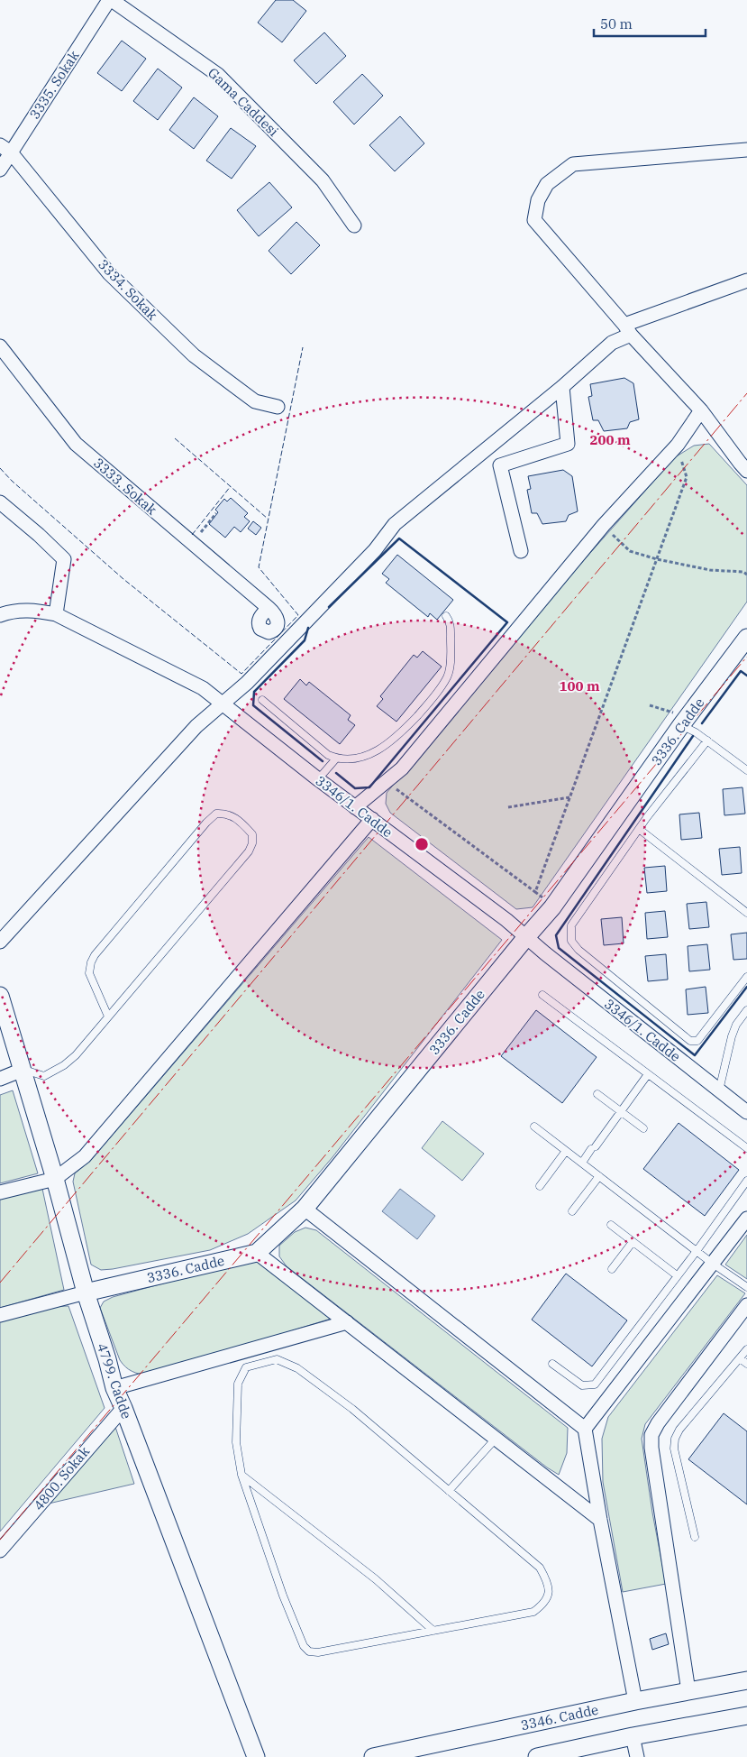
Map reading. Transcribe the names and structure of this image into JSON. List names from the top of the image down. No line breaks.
{"streets":{"street":["3335. Sokak","Gama Caddesi","3334. Sokak","3333. Sokak","3336. Cadde","3346/1. Cadde","4799. Cadde","4800. Sokak","3346. Cadde"]},"crossings":[["3335. Sokak","Gama Caddesi"],["3335. Sokak","3334. Sokak"],["3336. Cadde","3346/1. Cadde"],["3336. Cadde","4799. Cadde"],["4799. Cadde","4800. Sokak"]],"scale_bar":"50 m","rings":["200 m","100 m"]}
